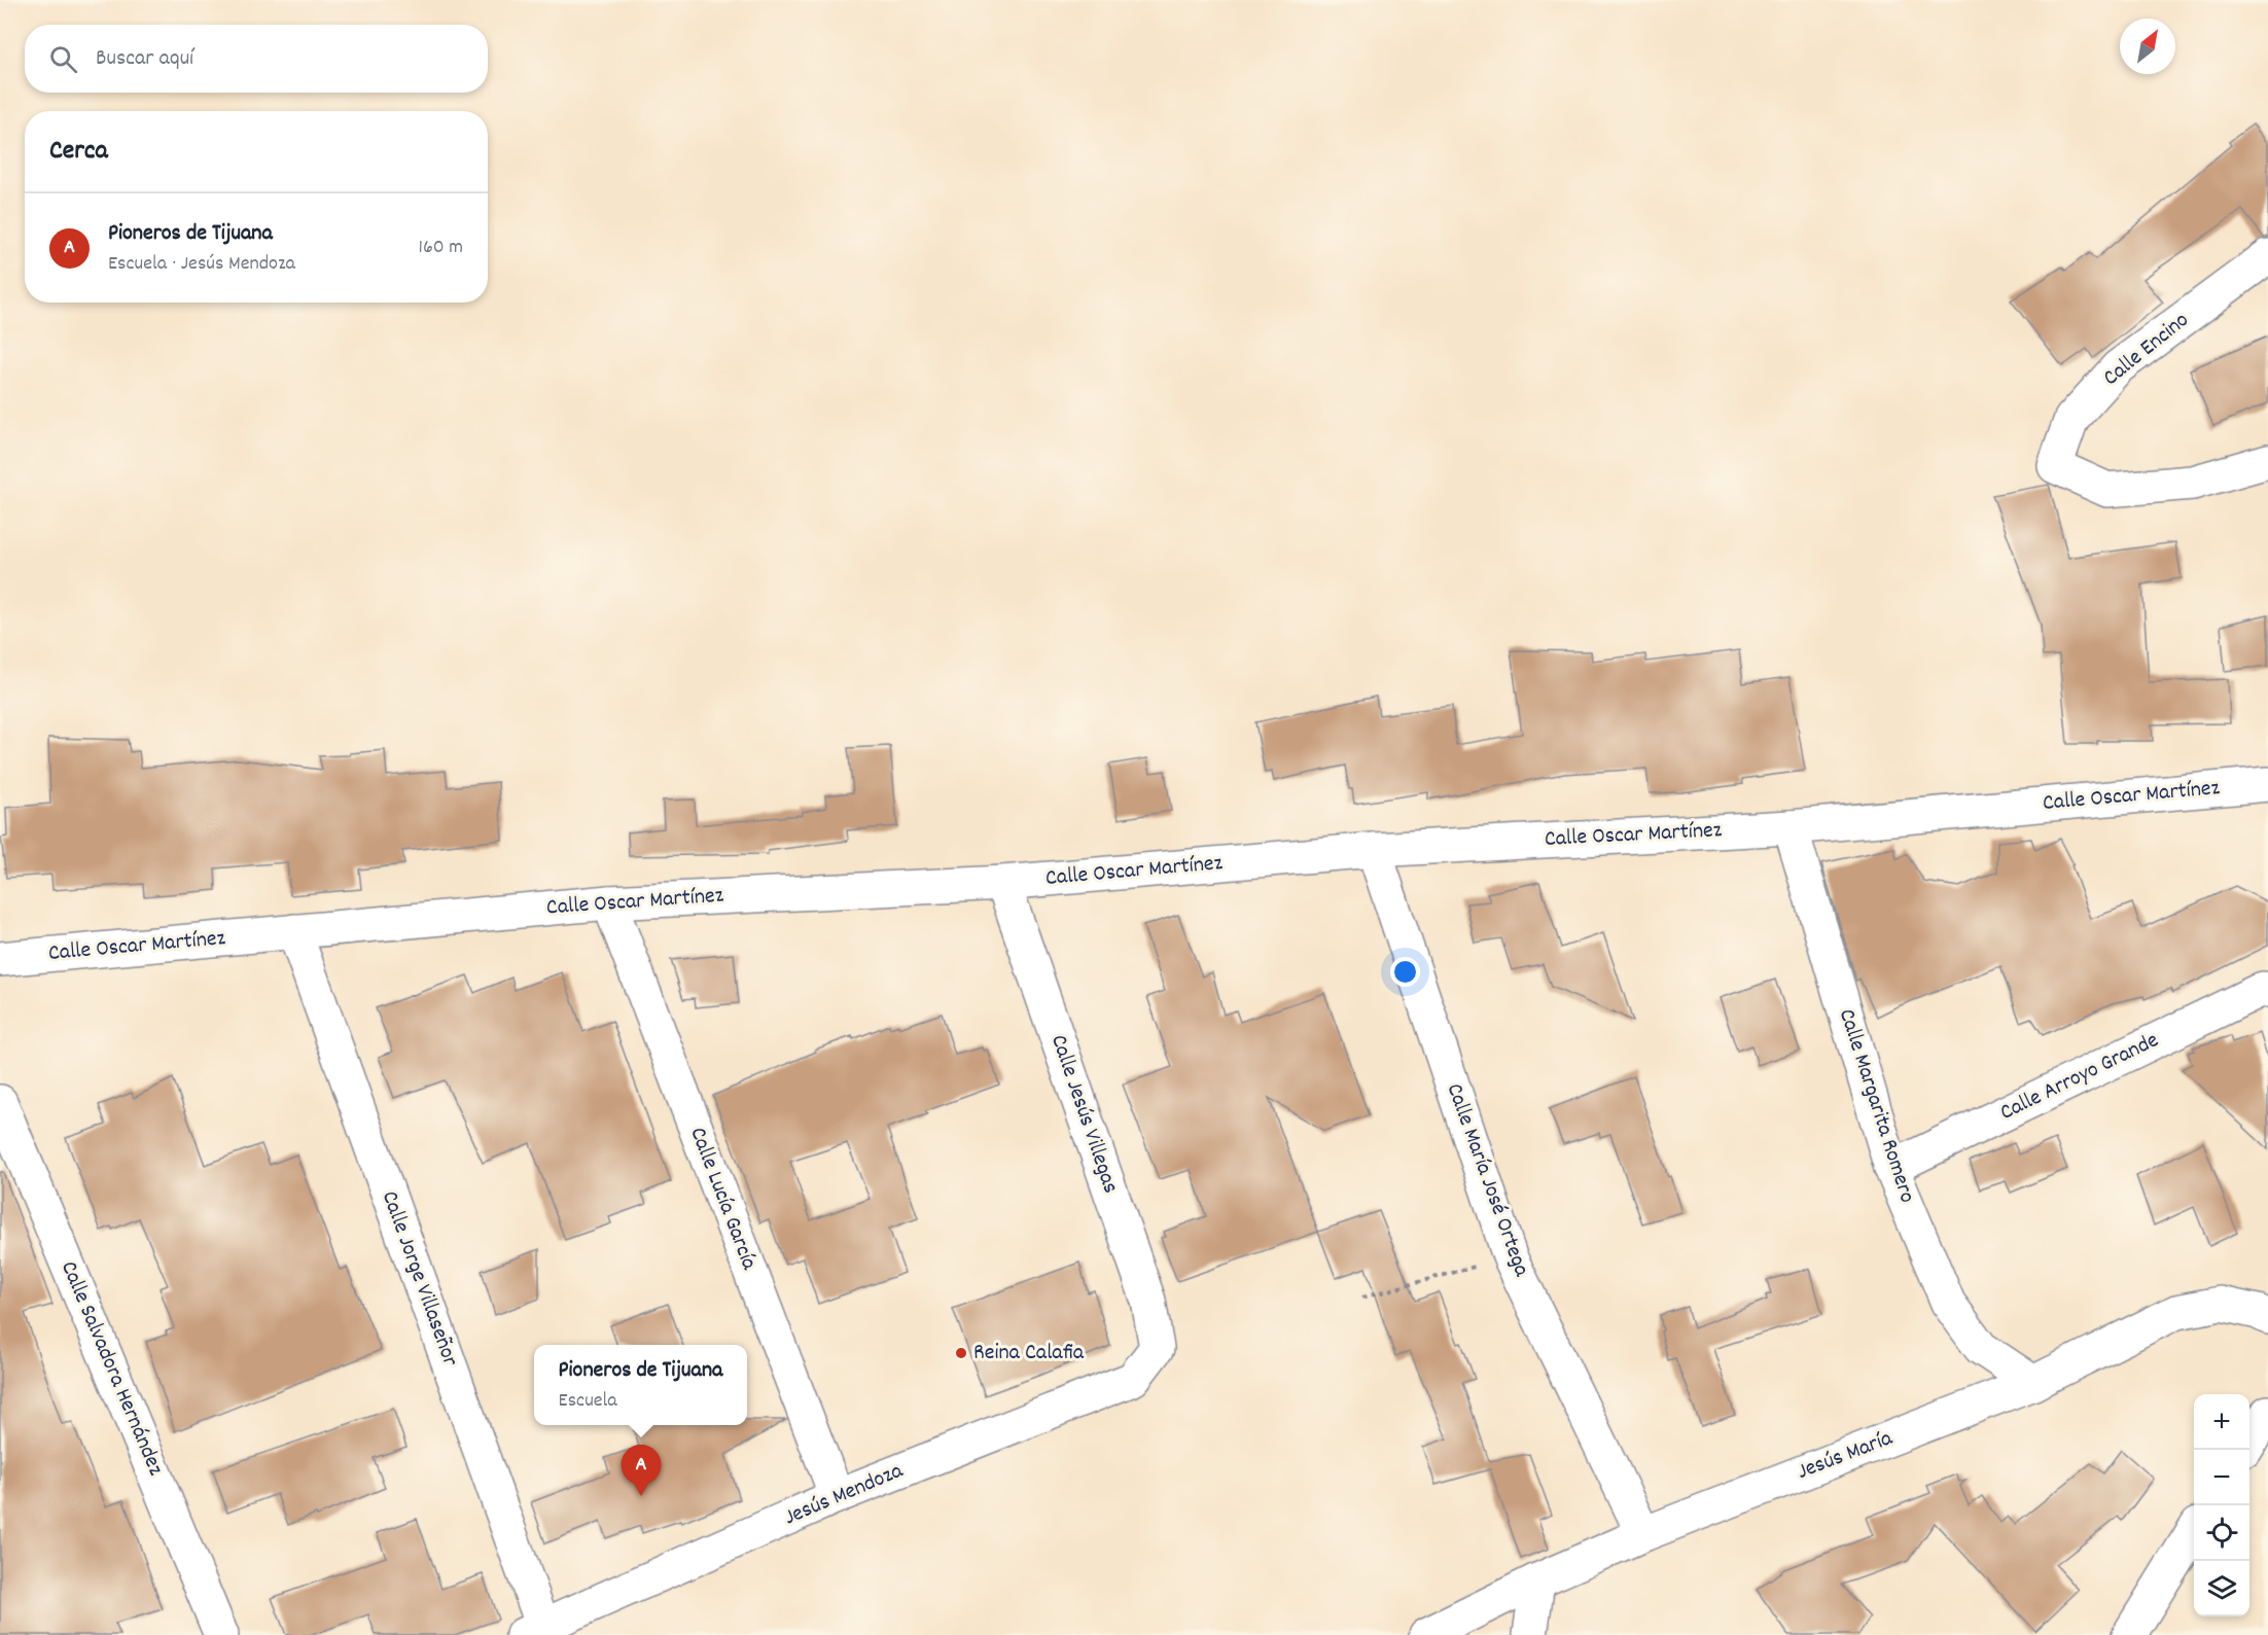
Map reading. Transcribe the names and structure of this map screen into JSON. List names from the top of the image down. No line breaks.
{"streets":{"street":["Calle Encino","Calle Oscar Martínez","Calle Arroyo Grande","Calle Margarita Romero","Calle Jesús Villegas","Calle María José Ortega","Calle Lucía García","Calle Jorge Villaseñor","Calle Salvadora Hernández","Jesús María","Jesús Mendoza"]},"crossings":[["Calle Oscar Martínez","Calle Margarita Romero"],["Calle Oscar Martínez","Calle Jesús Villegas"],["Calle Oscar Martínez","Calle María José Ortega"],["Calle Oscar Martínez","Calle Lucía García"],["Calle Oscar Martínez","Calle Jorge Villaseñor"],["Calle Arroyo Grande","Calle Margarita Romero"],["Calle Margarita Romero","Jesús María"],["Calle Jesús Villegas","Jesús Mendoza"],["Calle María José Ortega","Jesús María"],["Calle Lucía García","Jesús Mendoza"],["Calle Jorge Villaseñor","Jesús Mendoza"]],"places":["Reina Calafia"],"north":"top right","page":{"search":"Buscar aquí","heading":"Cerca","list":[{"mark":"A","name":"Pioneros de Tijuana","note":"Escuela · Jesús Mendoza","value":"160 m"}],"popup":["Pioneros de Tijuana","Escuela"],"map_buttons":["+","−"],"pins":"A"}}
